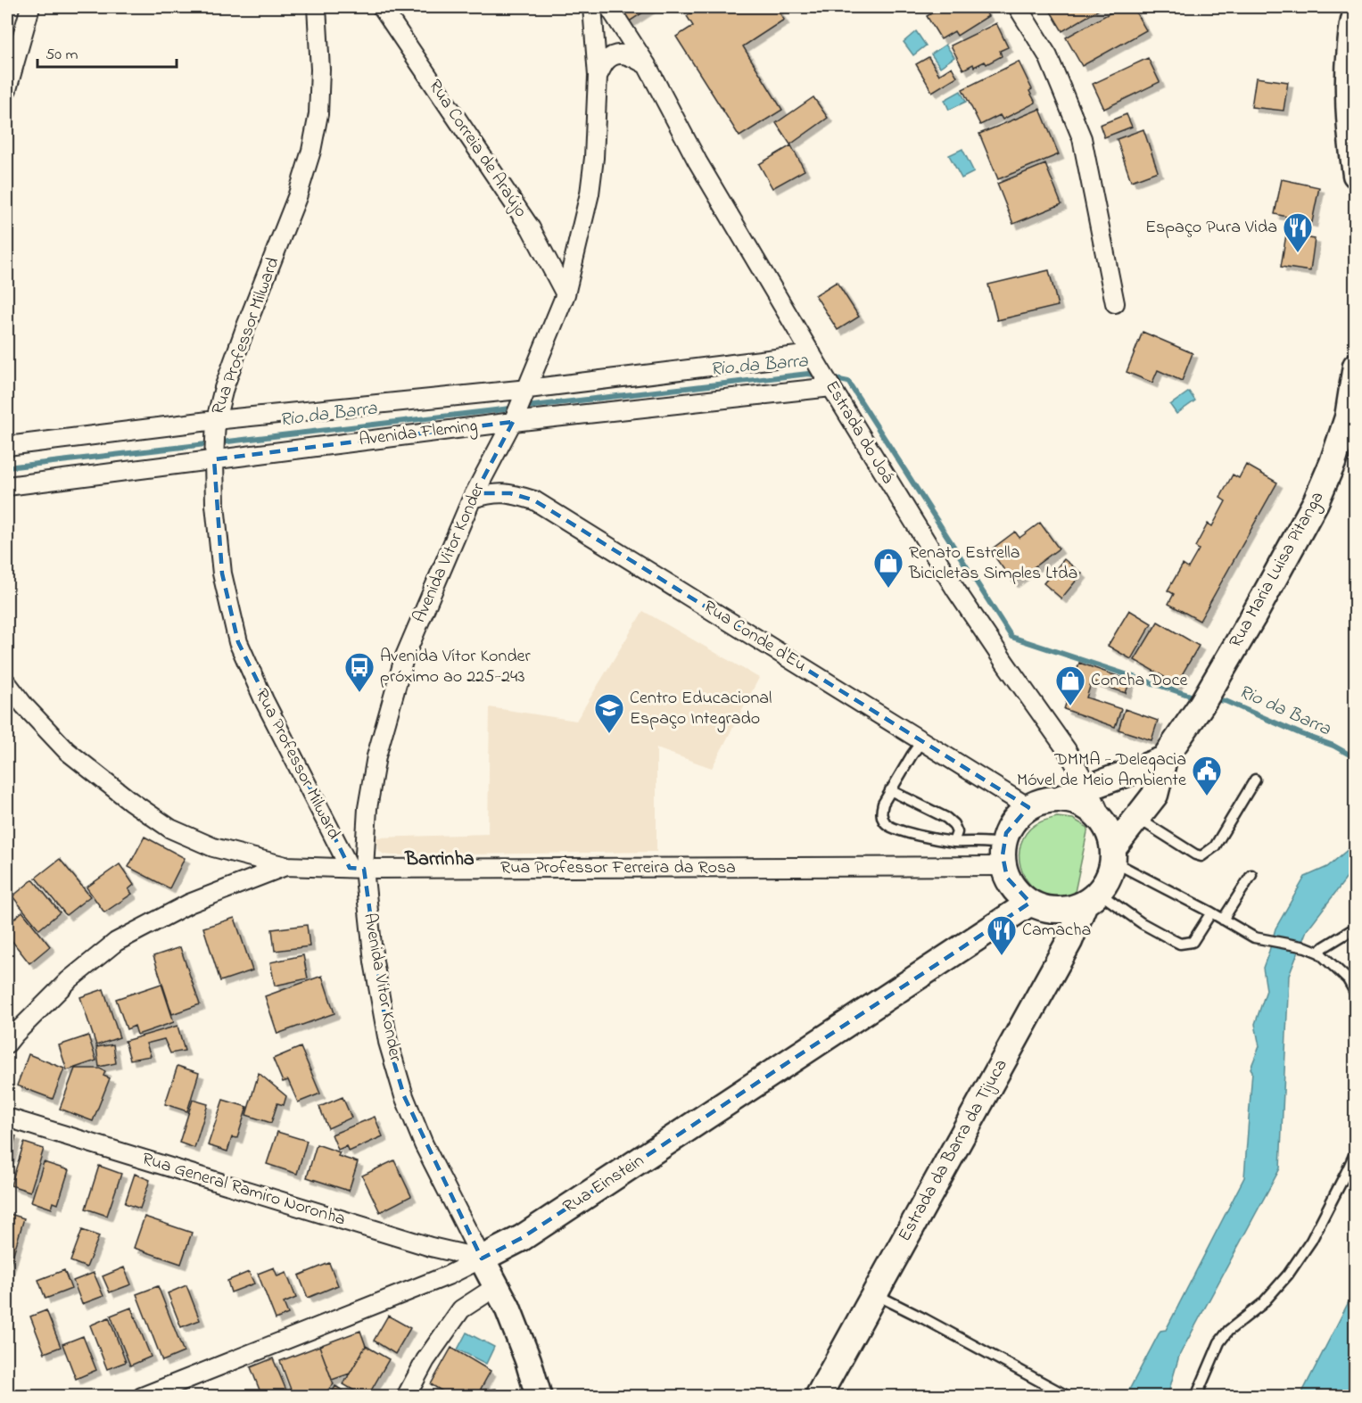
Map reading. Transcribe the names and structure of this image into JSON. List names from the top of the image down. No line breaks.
{"streets":{"street":["Rua Correia de Araújo","Rua Professor Milward","Estrada do Joá","Avenida Fleming","Avenida Vitor Konder","Rua Maria Luisa Pitanga","Rua Conde d'Eu","Rua Professor Ferreira da Rosa","Estrada da Barra da Tijuca","Rua Einstein","Rua General Ramiro Noronha"]},"crossings":[["Rua Correia de Araújo","Avenida Vitor Konder"],["Rua Professor Milward","Avenida Fleming"],["Rua Professor Milward","Avenida Vitor Konder"],["Rua Professor Milward","Rua Professor Ferreira da Rosa"],["Estrada do Joá","Avenida Fleming"],["Estrada do Joá","Rua Maria Luisa Pitanga"],["Estrada do Joá","Rua Conde d'Eu"],["Estrada do Joá","Rua Professor Ferreira da Rosa"],["Estrada do Joá","Estrada da Barra da Tijuca"],["Estrada do Joá","Rua Einstein"],["Avenida Fleming","Avenida Vitor Konder"],["Avenida Vitor Konder","Rua Conde d'Eu"],["Avenida Vitor Konder","Rua Professor Ferreira da Rosa"],["Avenida Vitor Konder","Rua Einstein"],["Avenida Vitor Konder","Rua General Ramiro Noronha"],["Rua Maria Luisa Pitanga","Rua Conde d'Eu"],["Rua Maria Luisa Pitanga","Rua Professor Ferreira da Rosa"],["Rua Maria Luisa Pitanga","Estrada da Barra da Tijuca"],["Rua Maria Luisa Pitanga","Rua Einstein"],["Rua Conde d'Eu","Rua Professor Ferreira da Rosa"],["Rua Conde d'Eu","Estrada da Barra da Tijuca"],["Rua Conde d'Eu","Rua Einstein"],["Rua Professor Ferreira da Rosa","Estrada da Barra da Tijuca"],["Rua Professor Ferreira da Rosa","Rua Einstein"],["Estrada da Barra da Tijuca","Rua Einstein"],["Rua Einstein","Rua General Ramiro Noronha"]],"districts":["Barrinha"],"water":["Rio da Barra"],"places":{"restaurant":["Espaço Pura Vida","Camacha"],"shop":["Renato Estrella Bicicletas Simples Ltda","Concha Doce"],"bus stop":["Avenida Vítor Konder próximo ao 225-243"],"school or university":["Centro Educacional Espaço Integrado"],"public building":["DMMA - Delegacia Móvel de Meio Ambiente"]},"scale_bar":"50 m"}
